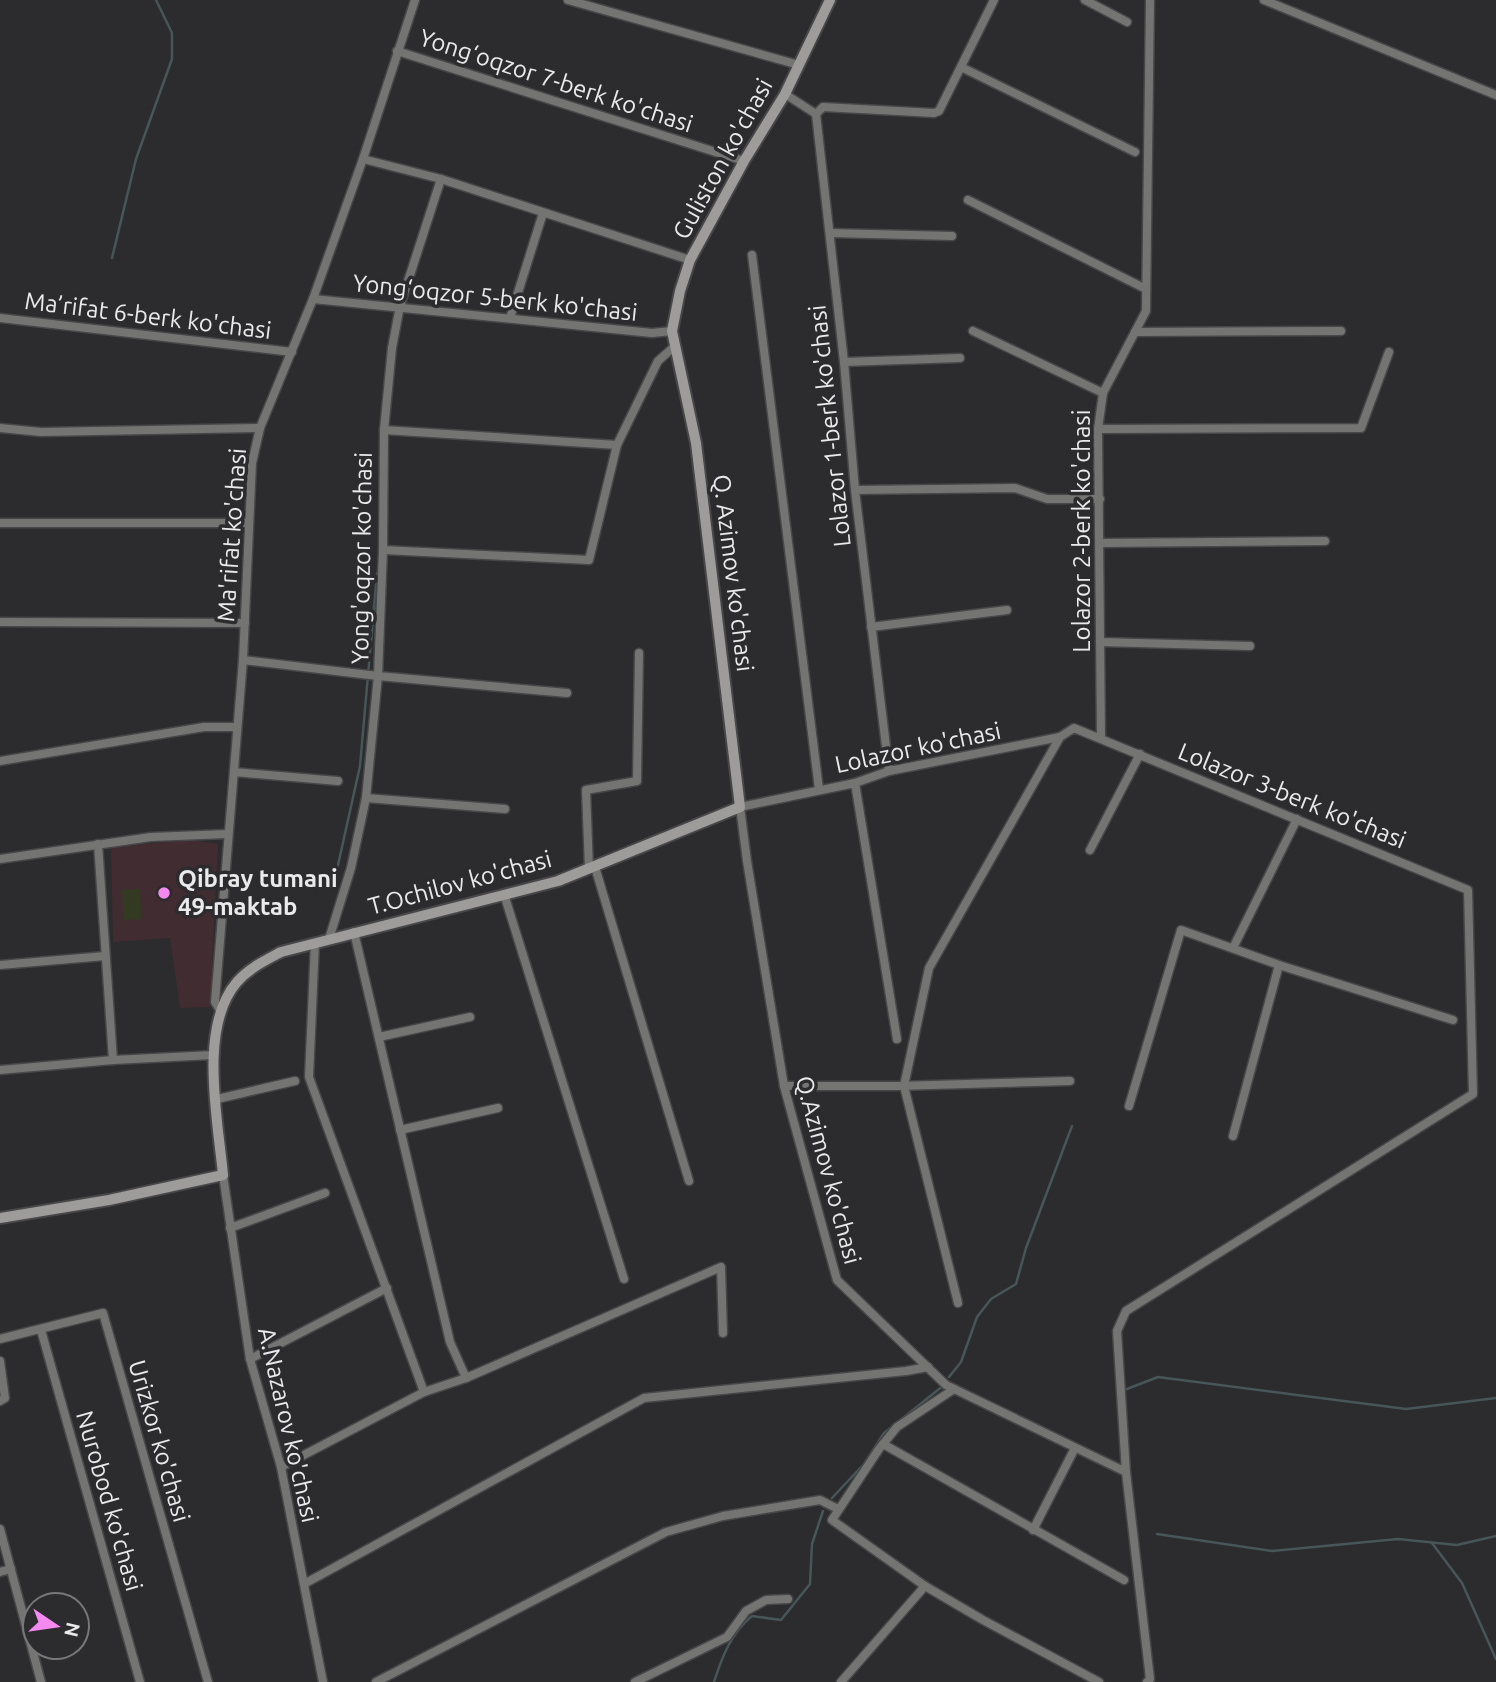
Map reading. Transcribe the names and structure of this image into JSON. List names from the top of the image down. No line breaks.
{"streets":{"main road":["Guliston ko'chasi","Q. Azimov ko'chasi","T.Ochilov ko'chasi"],"street":["Yong‘oqzor 7-berk ko'chasi","Yong‘oqzor 5-berk ko'chasi","Ma’rifat 6-berk ko'chasi","Lolazor 1-berk ko'chasi","Lolazor 2-berk ko'chasi","Ma'rifat ko'chasi","Yong'oqzor ko'chasi","Lolazor ko'chasi","Lolazor 3-berk ko'chasi","Q.Azimov ko'chasi","A.Nazarov ko'chasi","Urizkor ko'chasi","Nurobod ko'chasi"]},"crossings":[["Yong‘oqzor 7-berk ko'chasi","Guliston ko'chasi"],["Yong‘oqzor 7-berk ko'chasi","Ma'rifat ko'chasi"],["Guliston ko'chasi","Yong‘oqzor 5-berk ko'chasi"],["Guliston ko'chasi","Q. Azimov ko'chasi"],["Yong‘oqzor 5-berk ko'chasi","Ma'rifat ko'chasi"],["Yong‘oqzor 5-berk ko'chasi","Yong'oqzor ko'chasi"],["Ma’rifat 6-berk ko'chasi","Ma'rifat ko'chasi"],["Lolazor 1-berk ko'chasi","Lolazor ko'chasi"],["Lolazor 2-berk ko'chasi","Lolazor ko'chasi"],["Lolazor 2-berk ko'chasi","Lolazor 3-berk ko'chasi"],["Ma'rifat ko'chasi","T.Ochilov ko'chasi"],["Yong'oqzor ko'chasi","T.Ochilov ko'chasi"],["Q. Azimov ko'chasi","Lolazor ko'chasi"],["Q. Azimov ko'chasi","T.Ochilov ko'chasi"],["Q. Azimov ko'chasi","Q.Azimov ko'chasi"],["Lolazor ko'chasi","Lolazor 3-berk ko'chasi"],["Lolazor ko'chasi","T.Ochilov ko'chasi"],["Lolazor ko'chasi","Q.Azimov ko'chasi"],["Lolazor 3-berk ko'chasi","Q.Azimov ko'chasi"],["T.Ochilov ko'chasi","Q.Azimov ko'chasi"],["T.Ochilov ko'chasi","A.Nazarov ko'chasi"],["Urizkor ko'chasi","Nurobod ko'chasi"]],"places":["Qibray tumani 49-maktab"],"north":"right"}
